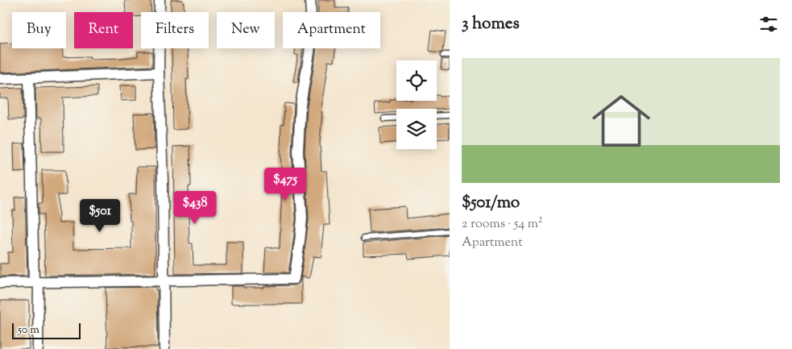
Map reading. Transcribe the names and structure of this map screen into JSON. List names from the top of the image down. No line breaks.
{"scale_bar":"50 m","page":{"heading":"3 homes","chip":["Buy","Rent","Filters","New","Apartment"],"list":[{"name":"$501/mo","note":"2 rooms · 54 m² · Apartment"}],"price":["$475","$438","$501"],"scale":"50 m"}}
